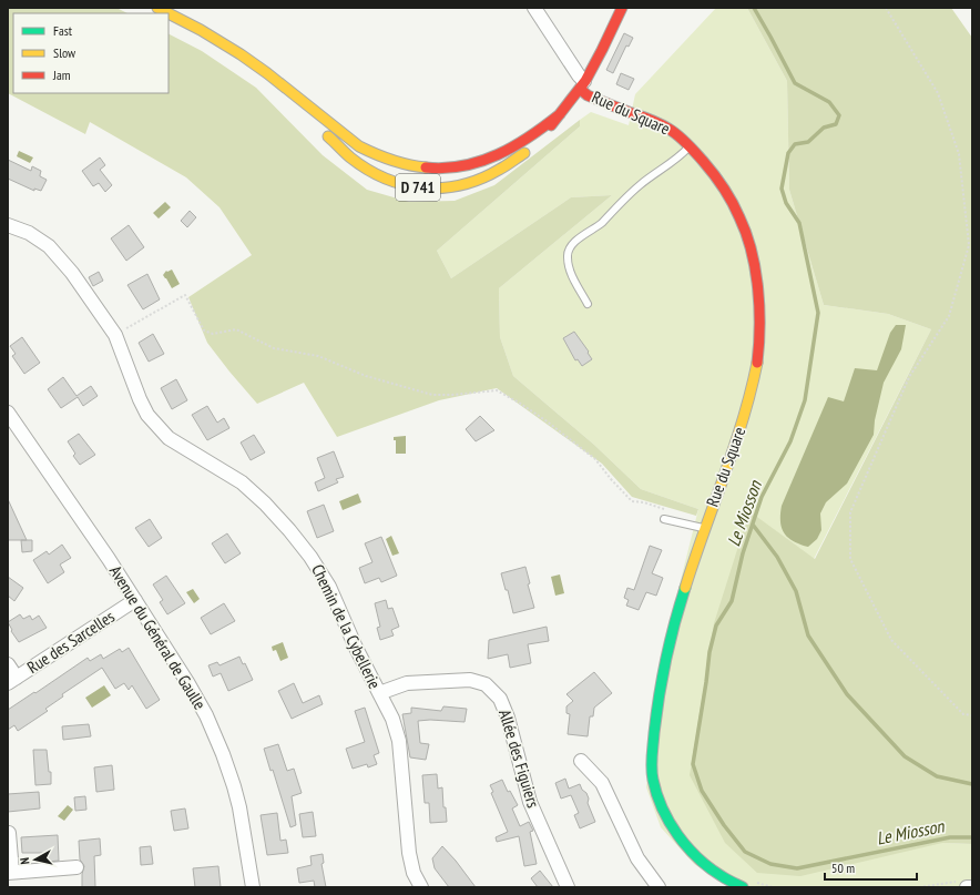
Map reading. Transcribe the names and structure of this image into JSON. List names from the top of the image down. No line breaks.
{"streets":{"street":["Rue du Square","D 741","Chemin de la Cybellerie","Avenue du Général de Gaulle","Rue des Sarcelles","Allée des Figuiers"]},"crossings":[["Rue du Square","D 741"],["Chemin de la Cybellerie","Allée des Figuiers"],["Avenue du Général de Gaulle","Rue des Sarcelles"]],"water":["Le Miosson"],"legend":["Fast","Slow","Jam"],"scale_bar":"50 m","north":"left"}
